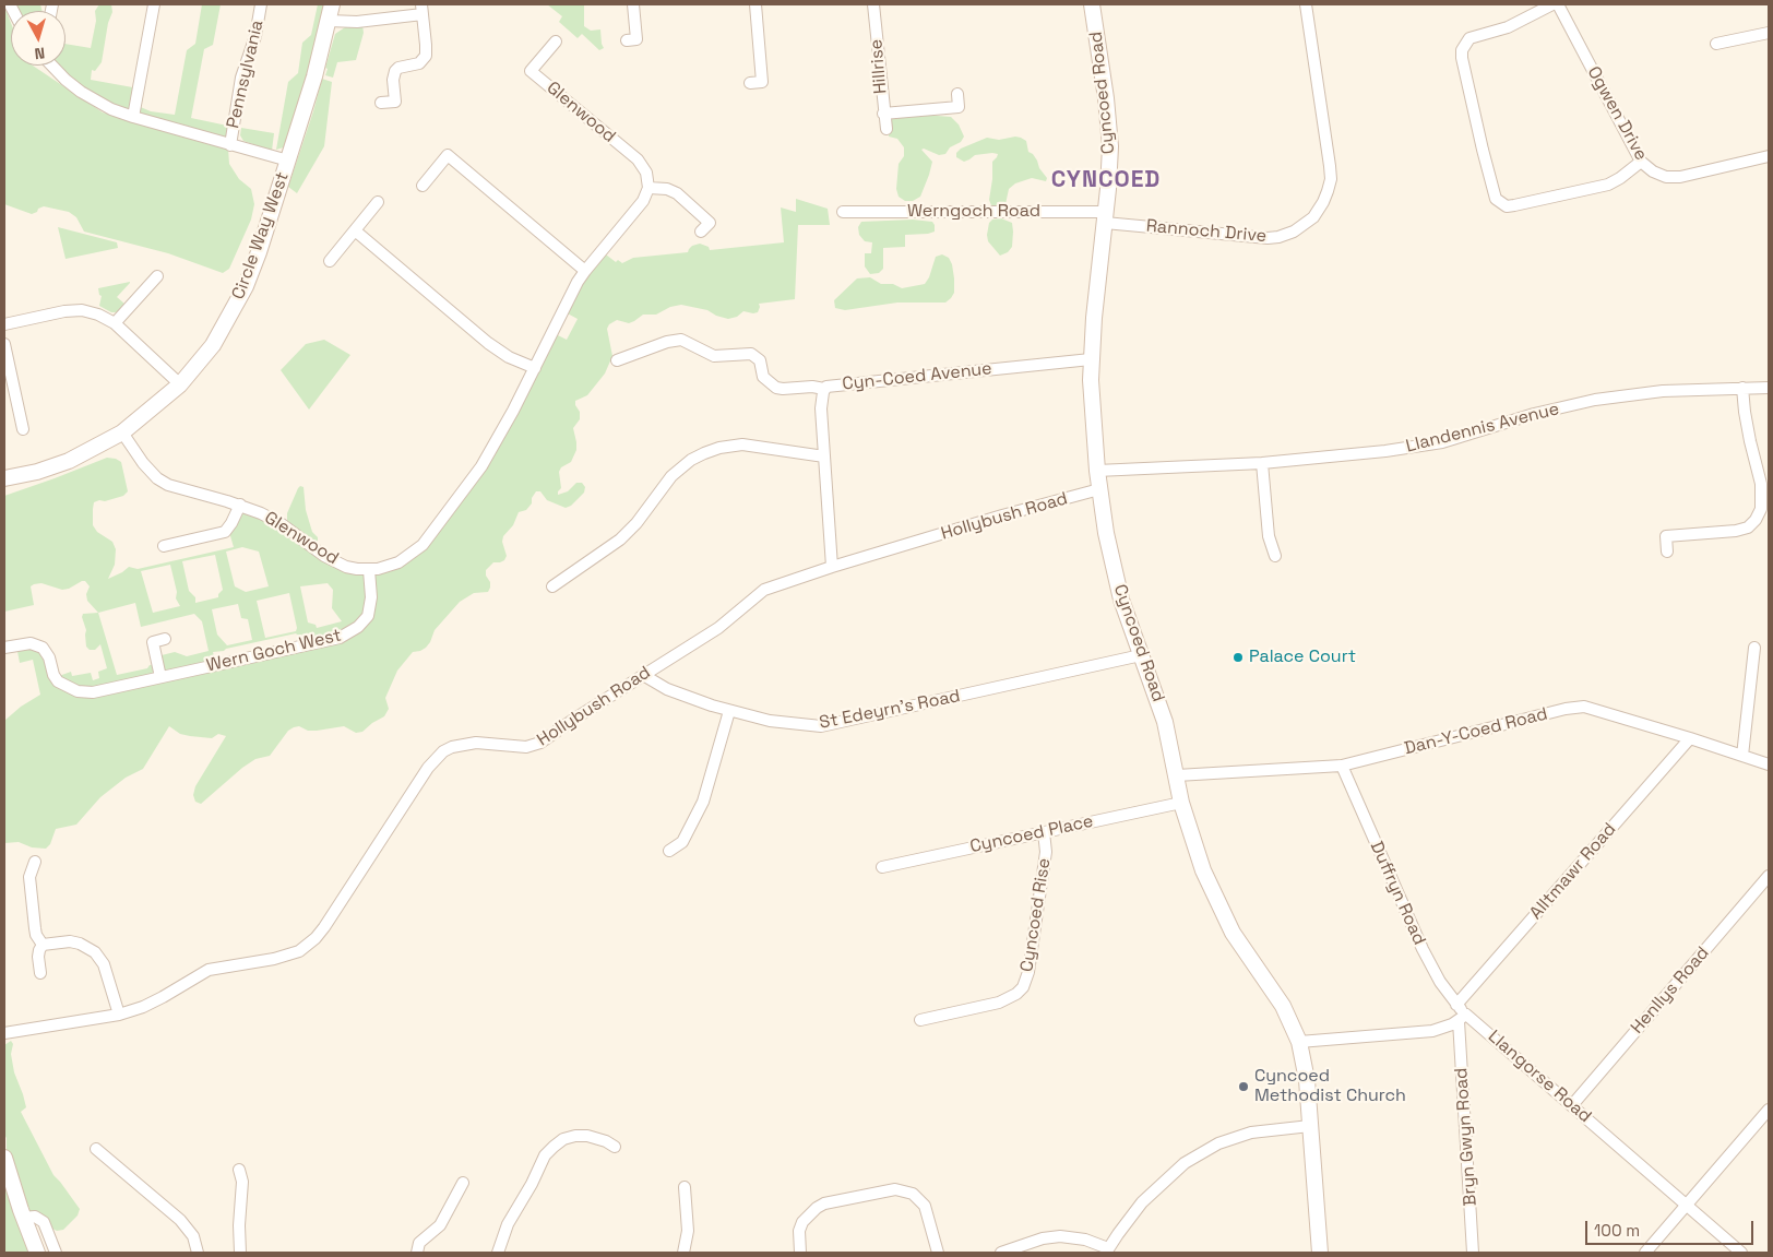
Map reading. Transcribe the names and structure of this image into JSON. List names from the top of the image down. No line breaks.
{"streets":{"street":["Hillrise","Pennsylvania","Cyncoed Road","Glenwood","Ogwen Drive","Werngoch Road","Rannoch Drive","Circle Way West","Cyn-Coed Avenue","Llandennis Avenue","Hollybush Road","Wern Goch West","St Edeyrn's Road","Dan-Y-Coed Road","Cyncoed Place","Alltmawr Road","Duffryn Road","Cyncoed Rise","Henllys Road","Llangorse Road","Bryn Gwyn Road"]},"crossings":[["Pennsylvania","Circle Way West"],["Cyncoed Road","Werngoch Road"],["Cyncoed Road","Rannoch Drive"],["Cyncoed Road","Cyn-Coed Avenue"],["Cyncoed Road","Llandennis Avenue"],["Cyncoed Road","Hollybush Road"],["Cyncoed Road","St Edeyrn's Road"],["Cyncoed Road","Dan-Y-Coed Road"],["Cyncoed Road","Cyncoed Place"],["Glenwood","Circle Way West"],["Glenwood","Wern Goch West"],["Werngoch Road","Rannoch Drive"],["Cyn-Coed Avenue","Hollybush Road"],["Hollybush Road","St Edeyrn's Road"],["Dan-Y-Coed Road","Alltmawr Road"],["Dan-Y-Coed Road","Duffryn Road"],["Cyncoed Place","Cyncoed Rise"],["Alltmawr Road","Duffryn Road"],["Duffryn Road","Llangorse Road"],["Duffryn Road","Bryn Gwyn Road"],["Henllys Road","Llangorse Road"],["Llangorse Road","Bryn Gwyn Road"]],"districts":["CYNCOED"],"places":["Palace Court","Cyncoed Methodist Church"],"scale_bar":"100 m","north":"bottom"}
